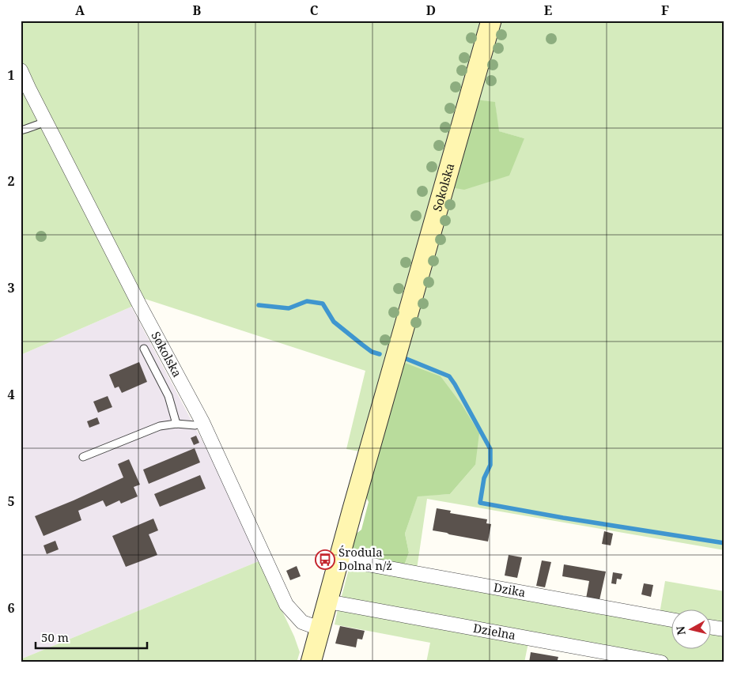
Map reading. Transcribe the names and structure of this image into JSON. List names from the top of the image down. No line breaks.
{"streets":{"street":["Sokolska","Dzika","Dzielna"]},"crossings":[["Sokolska","Dzika"],["Sokolska","Dzielna"]],"places":{"bus stop":["Środula Dolna n/ż"]},"scale_bar":"50 m","north":"left","grid":{"columns":["A","B","C","D","E","F"],"rows":["1","2","3","4","5","6"]}}
